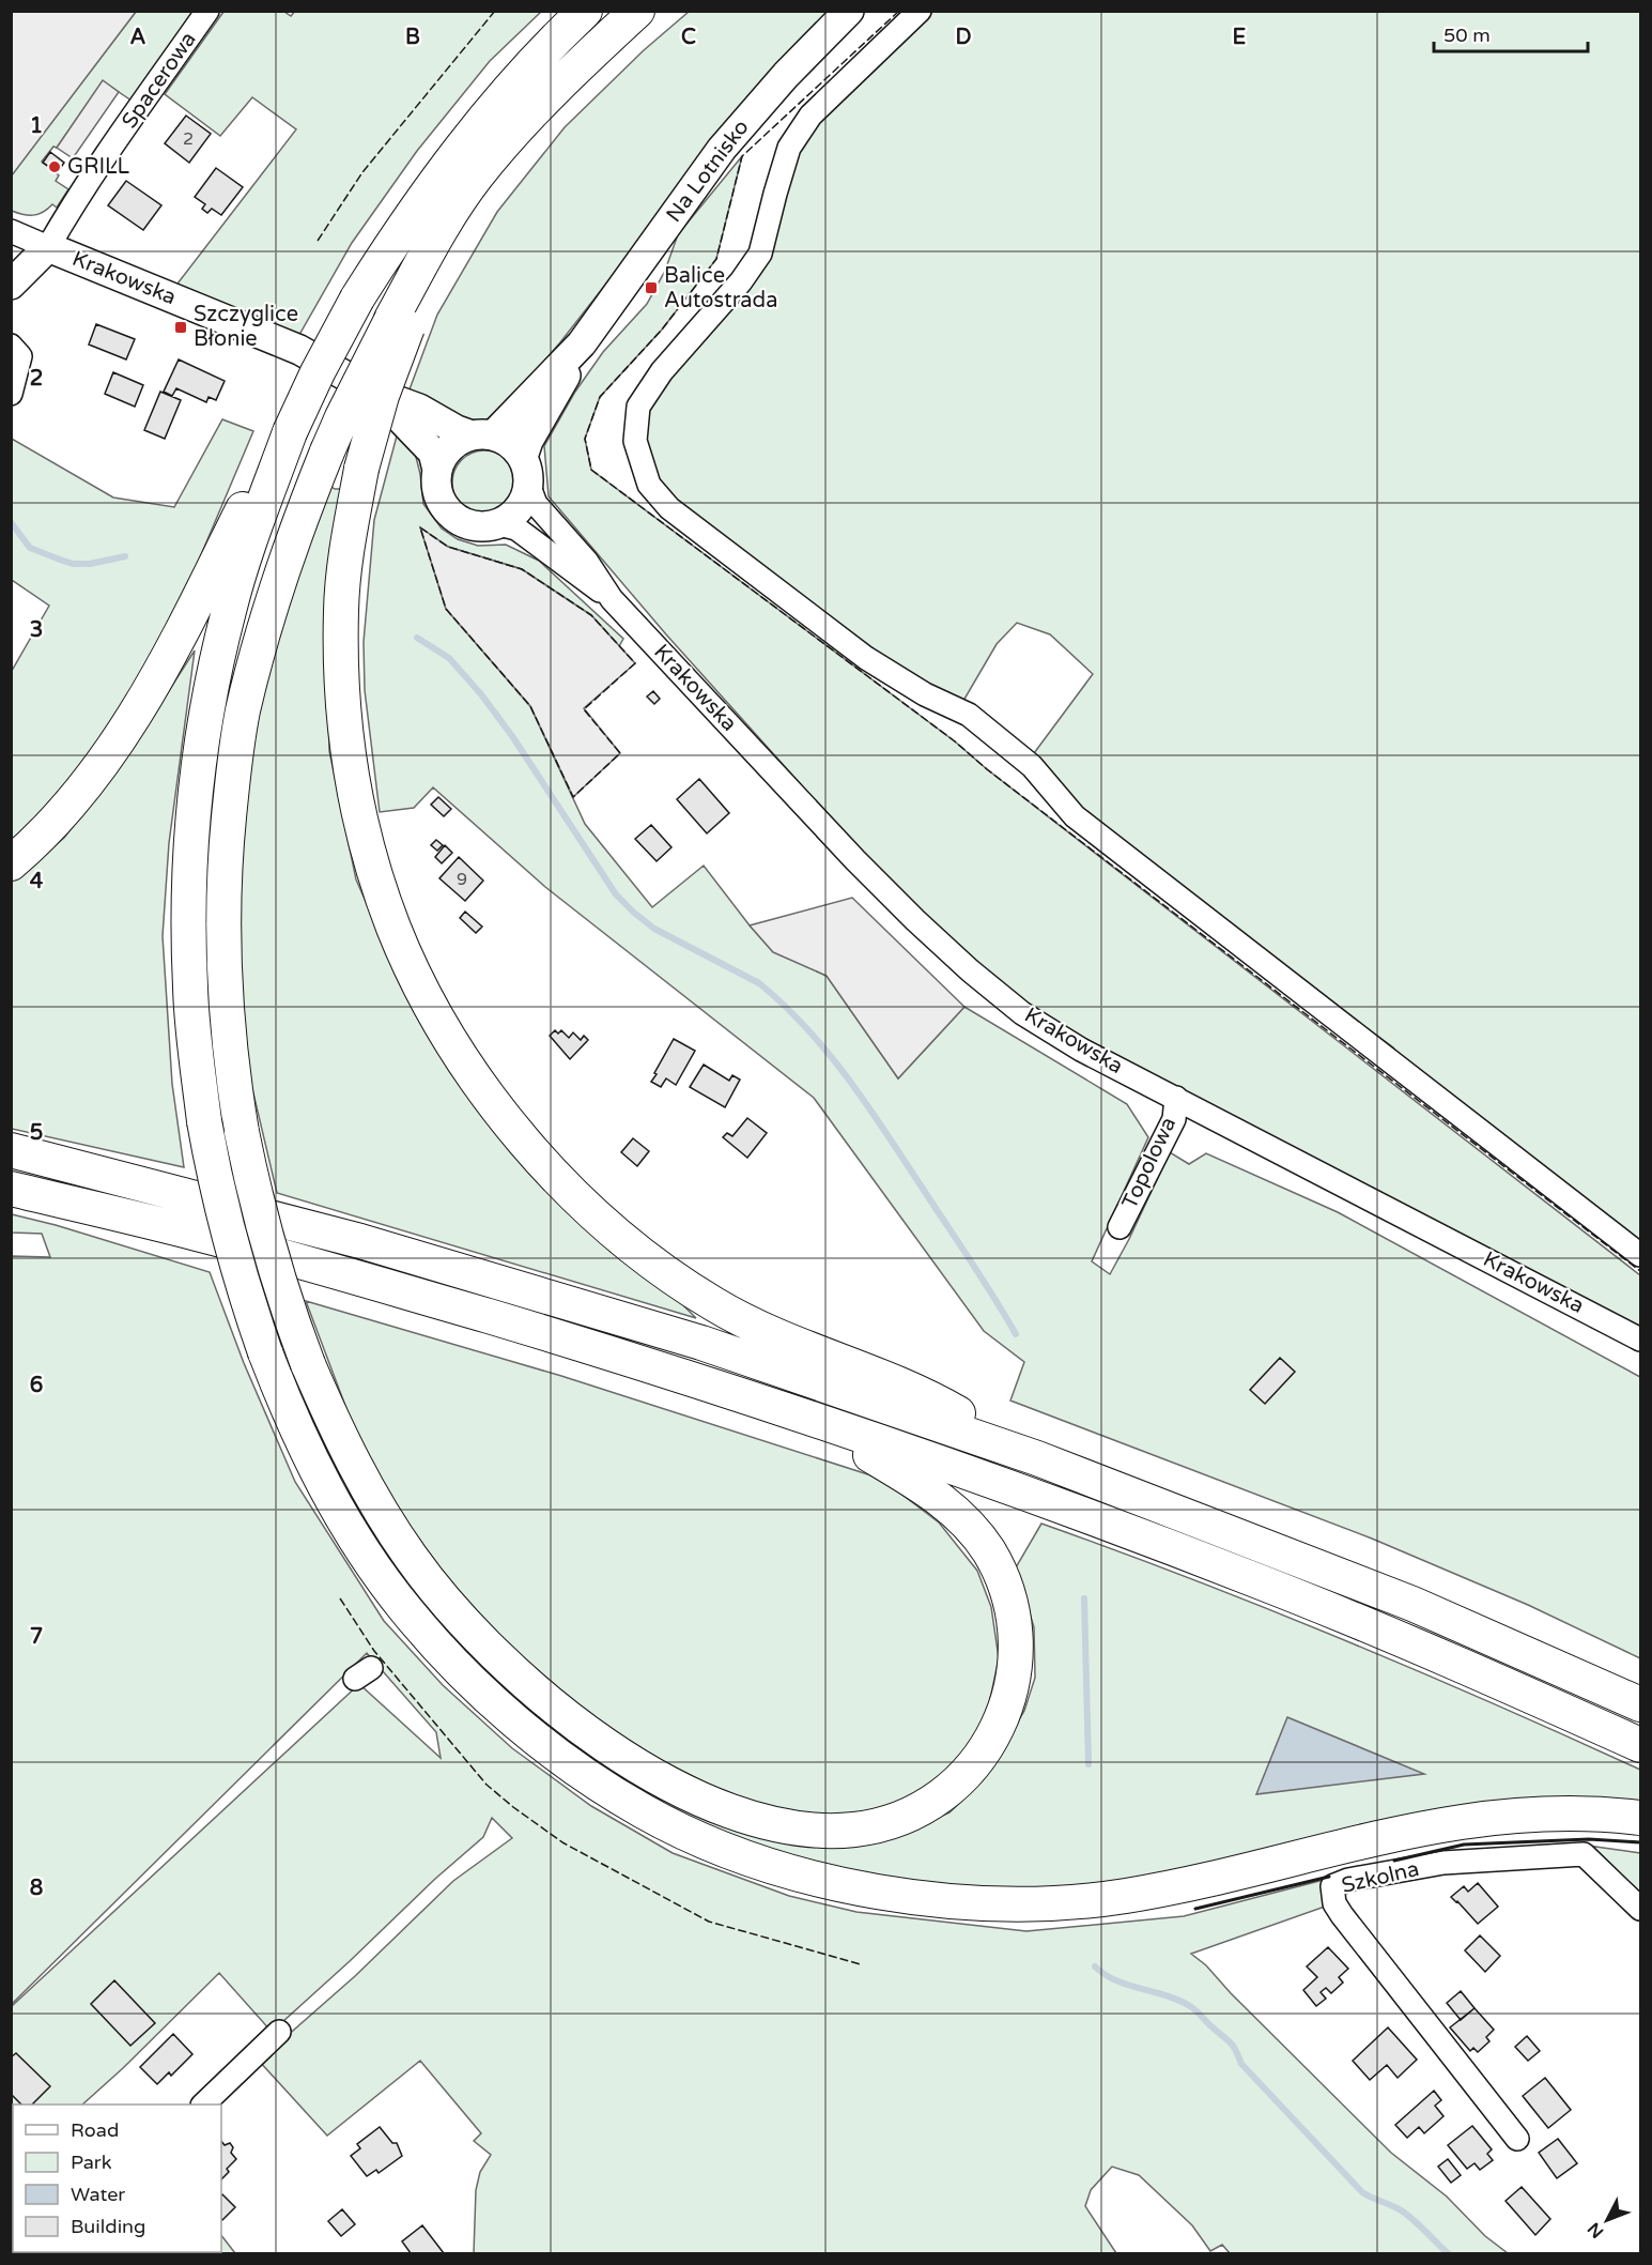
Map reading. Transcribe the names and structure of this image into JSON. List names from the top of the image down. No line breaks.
{"streets":{"main road":["Na Lotnisko","Krakowska"],"street":["Spacerowa","Topolowa","Szkolna"]},"crossings":[["Spacerowa","Krakowska"],["Na Lotnisko","Krakowska"],["Krakowska","Topolowa"]],"places":{"other":["GRILL"],"transit":["Balice Autostrada","Szczyglice Błonie"]},"house_numbers":["2","9"],"legend":["Road","Park","Water","Building"],"scale_bar":"50 m","north":"bottom left","grid":{"columns":["A","B","C","D","E"],"rows":["1","2","3","4","5","6","7","8"]}}
